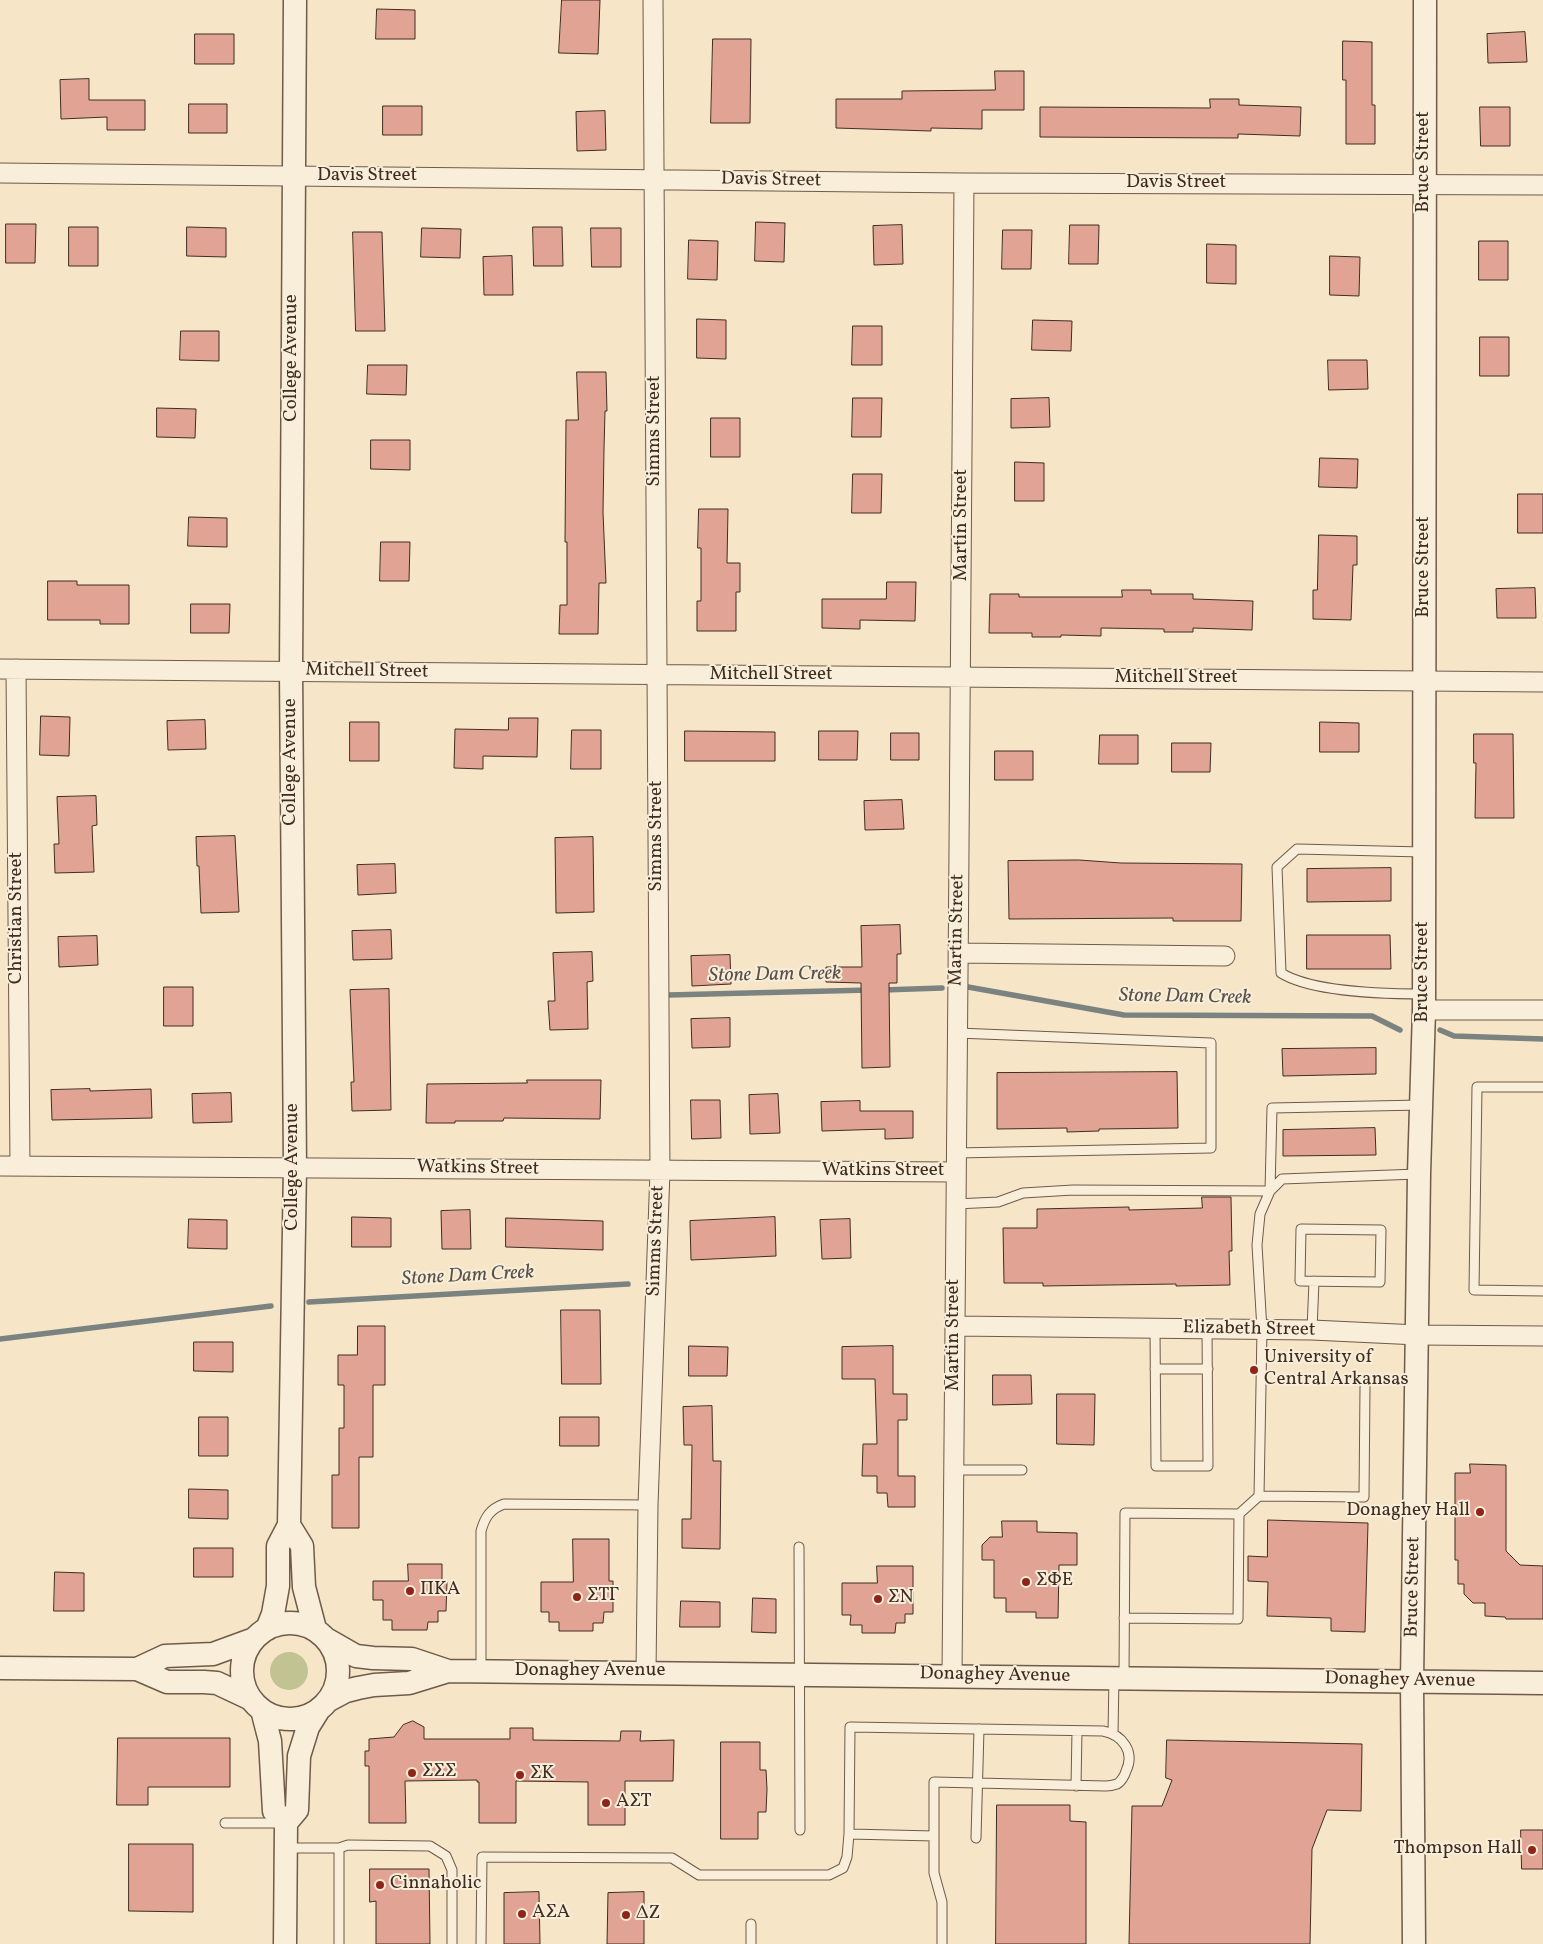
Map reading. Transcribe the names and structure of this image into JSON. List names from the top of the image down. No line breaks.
{"streets":{"street":["Bruce Street","Davis Street","College Avenue","Simms Street","Martin Street","Mitchell Street","Christian Street","Watkins Street","Elizabeth Street","Donaghey Avenue"]},"crossings":[["Bruce Street","Davis Street"],["Bruce Street","Mitchell Street"],["Bruce Street","Elizabeth Street"],["Bruce Street","Donaghey Avenue"],["Davis Street","College Avenue"],["Davis Street","Simms Street"],["Davis Street","Martin Street"],["College Avenue","Mitchell Street"],["College Avenue","Watkins Street"],["College Avenue","Donaghey Avenue"],["Simms Street","Mitchell Street"],["Simms Street","Watkins Street"],["Simms Street","Donaghey Avenue"],["Martin Street","Mitchell Street"],["Martin Street","Watkins Street"],["Martin Street","Elizabeth Street"],["Martin Street","Donaghey Avenue"],["Mitchell Street","Christian Street"],["Christian Street","Watkins Street"]],"water":["Stone Dam Creek"],"places":["University of Central Arkansas","Donaghey Hall","ΣΦΕ","ΠΚΑ","ΣΤΓ","ΣΝ","ΣΣΣ","ΣΚ","ΑΣΤ","Thompson Hall","Cinnaholic","ΑΣΑ","ΔΖ"]}
